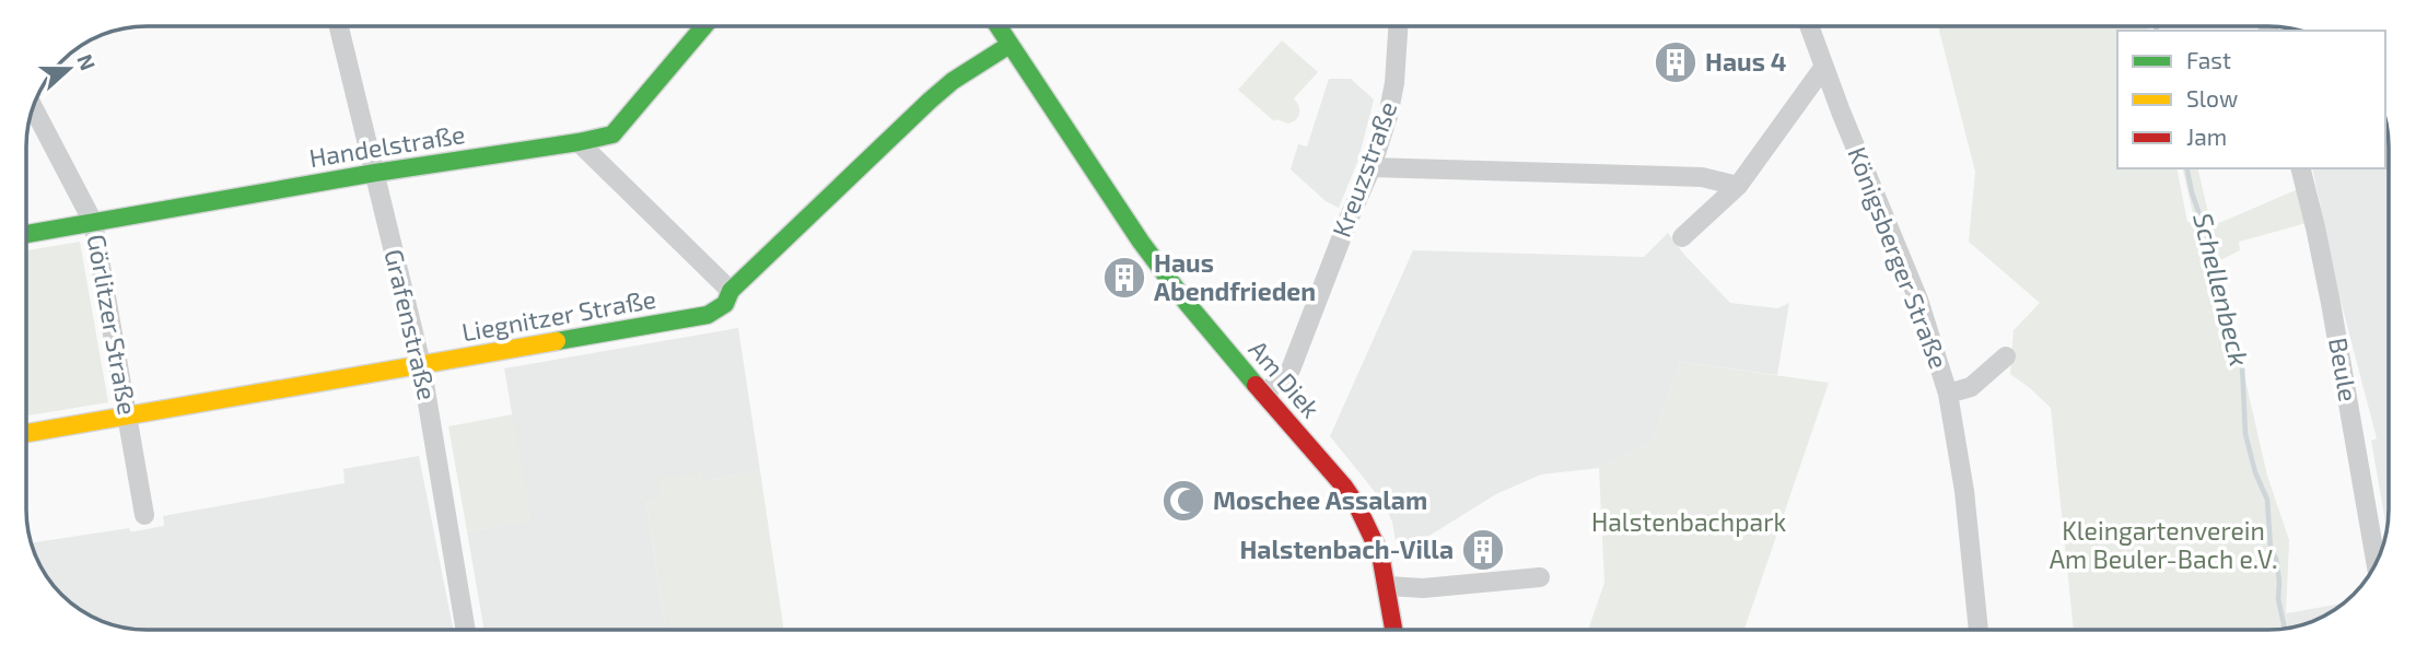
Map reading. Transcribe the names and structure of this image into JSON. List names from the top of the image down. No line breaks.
{"streets":{"street":["Handelstraße","Kreuzstraße","Königsberger Straße","Liegnitzer Straße","Görlitzer Straße","Grafenstraße","Beule","Am Diek"]},"crossings":[["Handelstraße","Görlitzer Straße"],["Handelstraße","Grafenstraße"],["Kreuzstraße","Am Diek"],["Liegnitzer Straße","Görlitzer Straße"],["Liegnitzer Straße","Grafenstraße"],["Liegnitzer Straße","Am Diek"]],"water":["Schellenbeck"],"parks":["Halstenbachpark","Kleingartenverein Am Beuler-Bach e.V."],"places":{"building":["Haus 4","Haus Abendfrieden","Halstenbach-Villa"],"mosque":["Moschee Assalam"]},"legend":["Fast","Slow","Jam"],"north":"right"}
